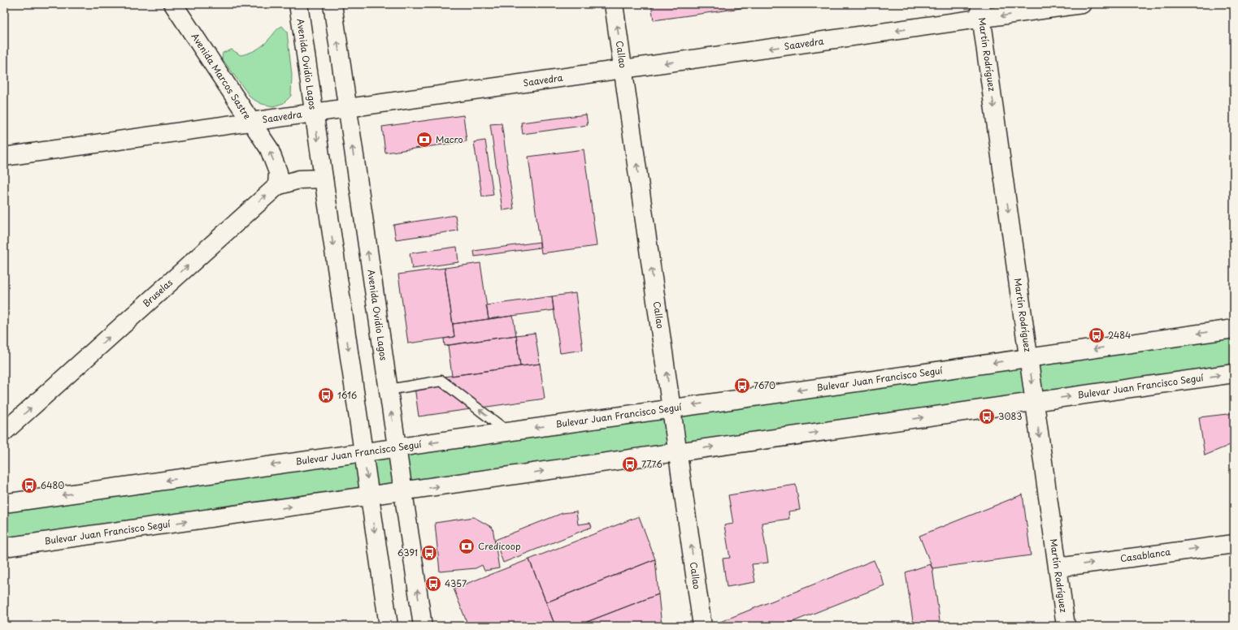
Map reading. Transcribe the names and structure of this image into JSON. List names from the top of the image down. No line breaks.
{"streets":{"main road":["Saavedra","Callao","Martín Rodríguez","Avenida Ovidio Lagos","Avenida Marcos Sastre","Bruselas","Bulevar Juan Francisco Seguí","Casablanca"]},"crossings":[["Saavedra","Callao"],["Saavedra","Martín Rodríguez"],["Saavedra","Avenida Ovidio Lagos"],["Saavedra","Avenida Marcos Sastre"],["Callao","Bulevar Juan Francisco Seguí"],["Martín Rodríguez","Bulevar Juan Francisco Seguí"],["Martín Rodríguez","Casablanca"],["Avenida Ovidio Lagos","Bruselas"],["Avenida Ovidio Lagos","Bulevar Juan Francisco Seguí"],["Avenida Marcos Sastre","Bruselas"]],"one_way":["Saavedra","Callao","Martín Rodríguez","Bruselas","Casablanca"],"places":{"bank":["Macro","Credicoop"],"bus stop":["2484","7670","1616","3083","7776","6480","6391","4357"]}}
